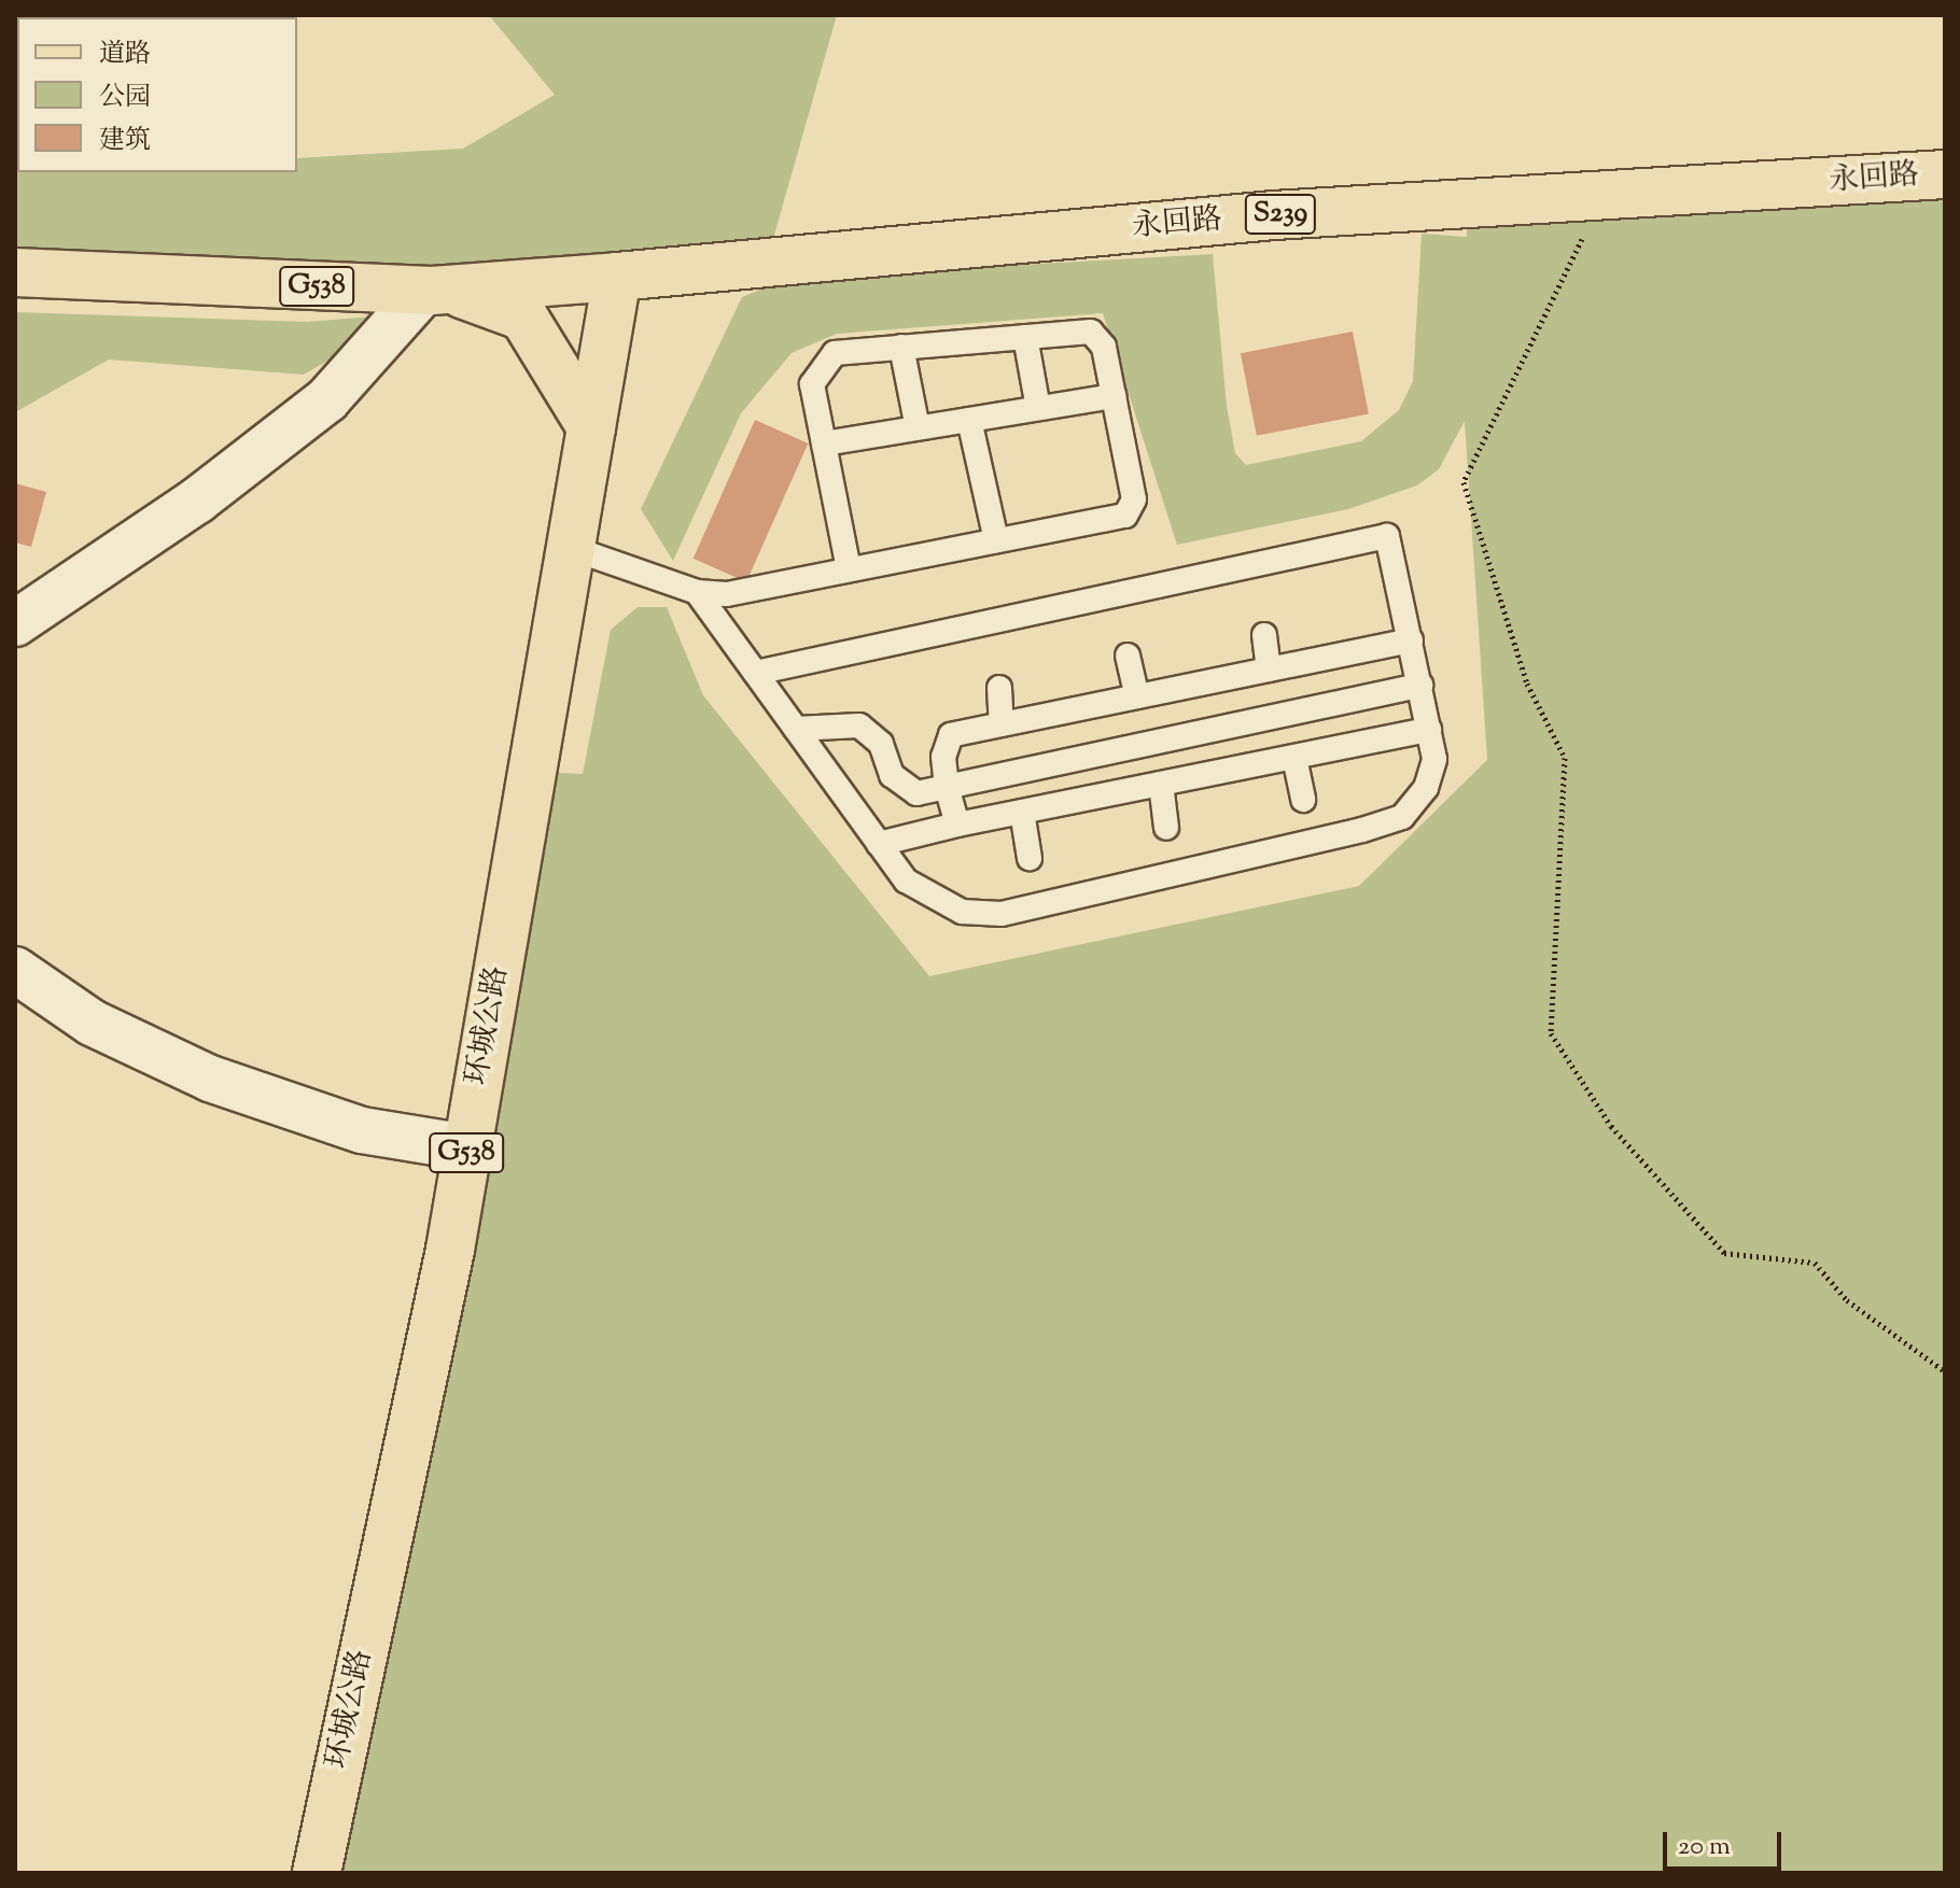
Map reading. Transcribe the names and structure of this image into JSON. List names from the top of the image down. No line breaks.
{"streets":{"main road":["永回路","S239","G538","环城公路"]},"crossings":[["永回路","G538"],["永回路","环城公路"],["G538","环城公路"]],"legend":["道路","公园","建筑"],"scale_bar":"20 m"}
